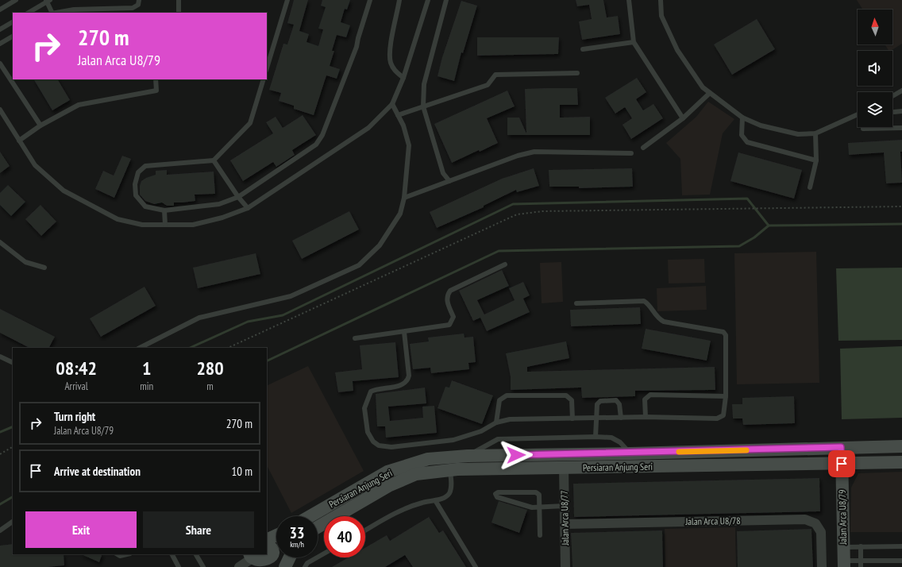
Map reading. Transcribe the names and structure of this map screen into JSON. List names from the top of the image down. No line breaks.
{"streets":{"street":["Persiaran Anjung Seri","Jalan Arca U8/79","Jalan Arca U8/77","Jalan Arca U8/78"]},"crossings":[["Persiaran Anjung Seri","Jalan Arca U8/79"],["Persiaran Anjung Seri","Jalan Arca U8/77"],["Jalan Arca U8/77","Jalan Arca U8/78"]],"north":"top","page":{"turn":["270 m","Jalan Arca U8/79"],"eta":["08:42","Arrival","1","min","280","m"],"list":[{"name":"Turn right","note":"Jalan Arca U8/79","value":"270 m"},{"name":"Arrive at destination","value":"10 m"}],"buttons":["Exit","Share"],"speed":"33 km/h","limit":"40"}}
